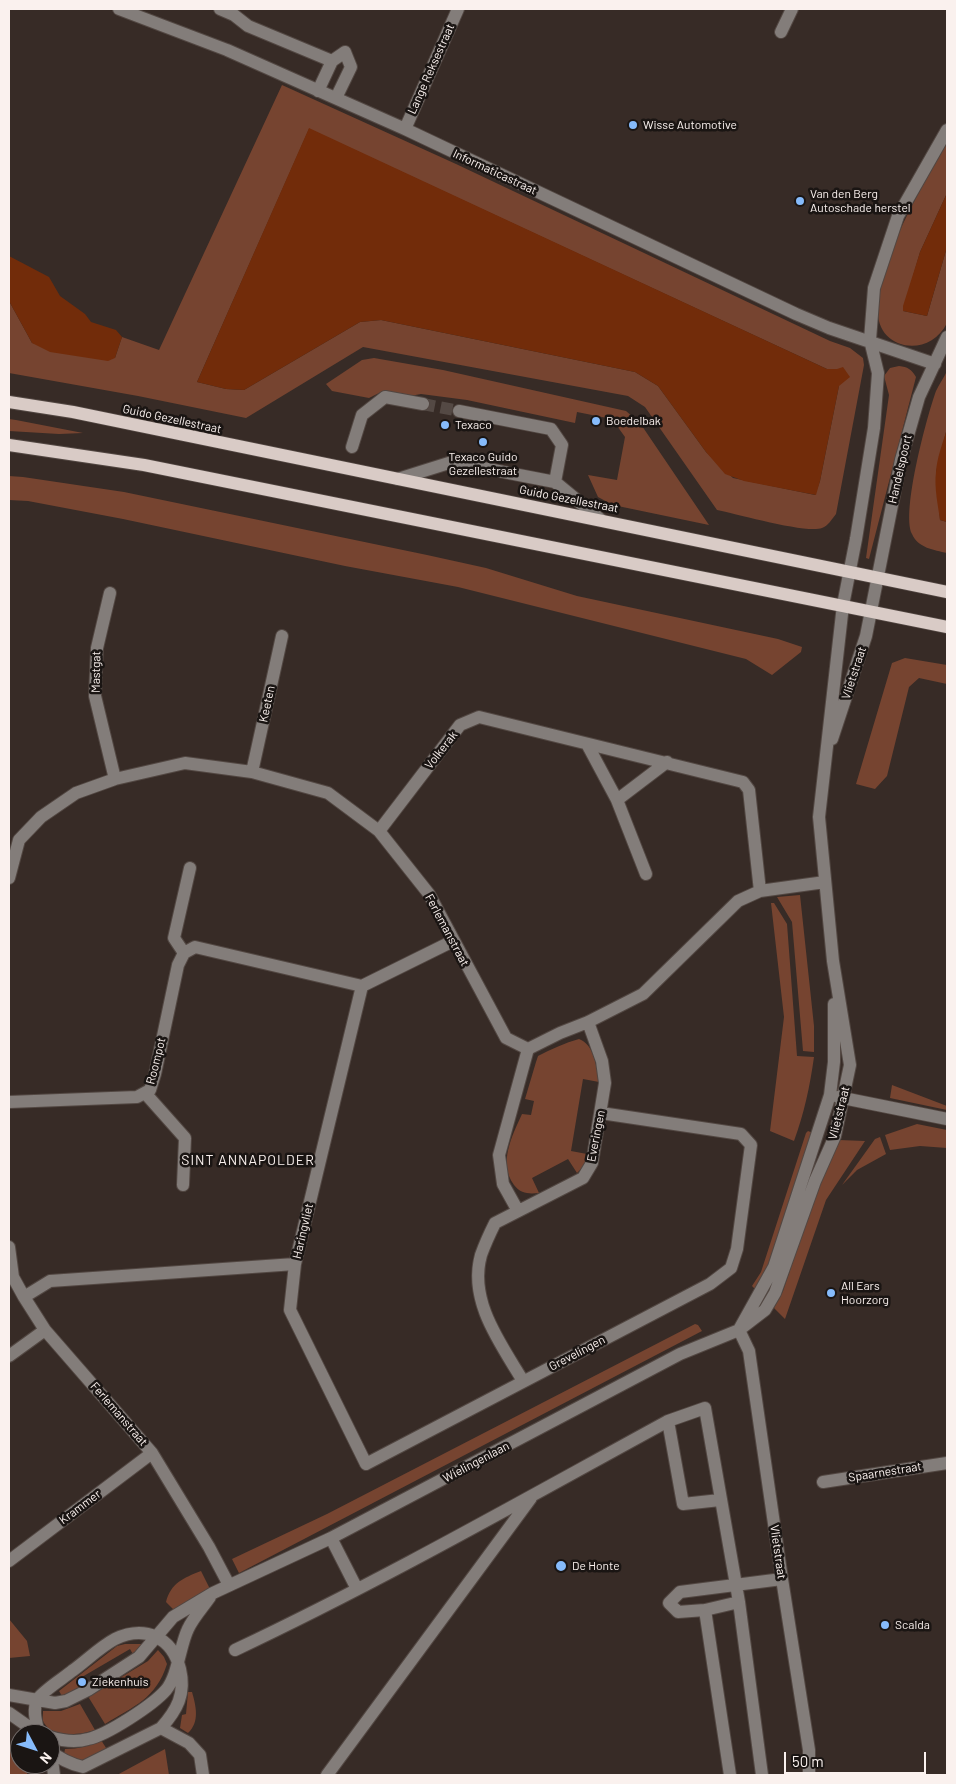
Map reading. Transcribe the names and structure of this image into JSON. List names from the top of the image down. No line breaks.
{"streets":{"main road":["Guido Gezellestraat"],"street":["Lange Reksestraat","Informaticastraat","Handelspoort","Mastgat","Vlietstraat","Keeten","Volkerak","Ferlemanstraat","Roompot","Everingen","Haringvliet","Grevelingen","Wielingenlaan","Spaarnestraat","Krammer"]},"crossings":[["Lange Reksestraat","Informaticastraat"],["Guido Gezellestraat","Handelspoort"],["Guido Gezellestraat","Vlietstraat"],["Handelspoort","Vlietstraat"],["Mastgat","Ferlemanstraat"],["Vlietstraat","Wielingenlaan"],["Keeten","Ferlemanstraat"],["Volkerak","Ferlemanstraat"],["Ferlemanstraat","Haringvliet"],["Ferlemanstraat","Wielingenlaan"],["Ferlemanstraat","Krammer"],["Everingen","Grevelingen"],["Haringvliet","Grevelingen"]],"districts":["SINT ANNAPOLDER"],"places":["Wisse Automotive","Van den Berg Autoschade herstel","Boedelbak","Texaco","Texaco Guido Gezellestraat","All Ears Hoorzorg","De Honte","Scalda","Ziekenhuis"],"scale_bar":"50 m","north":"bottom right"}
